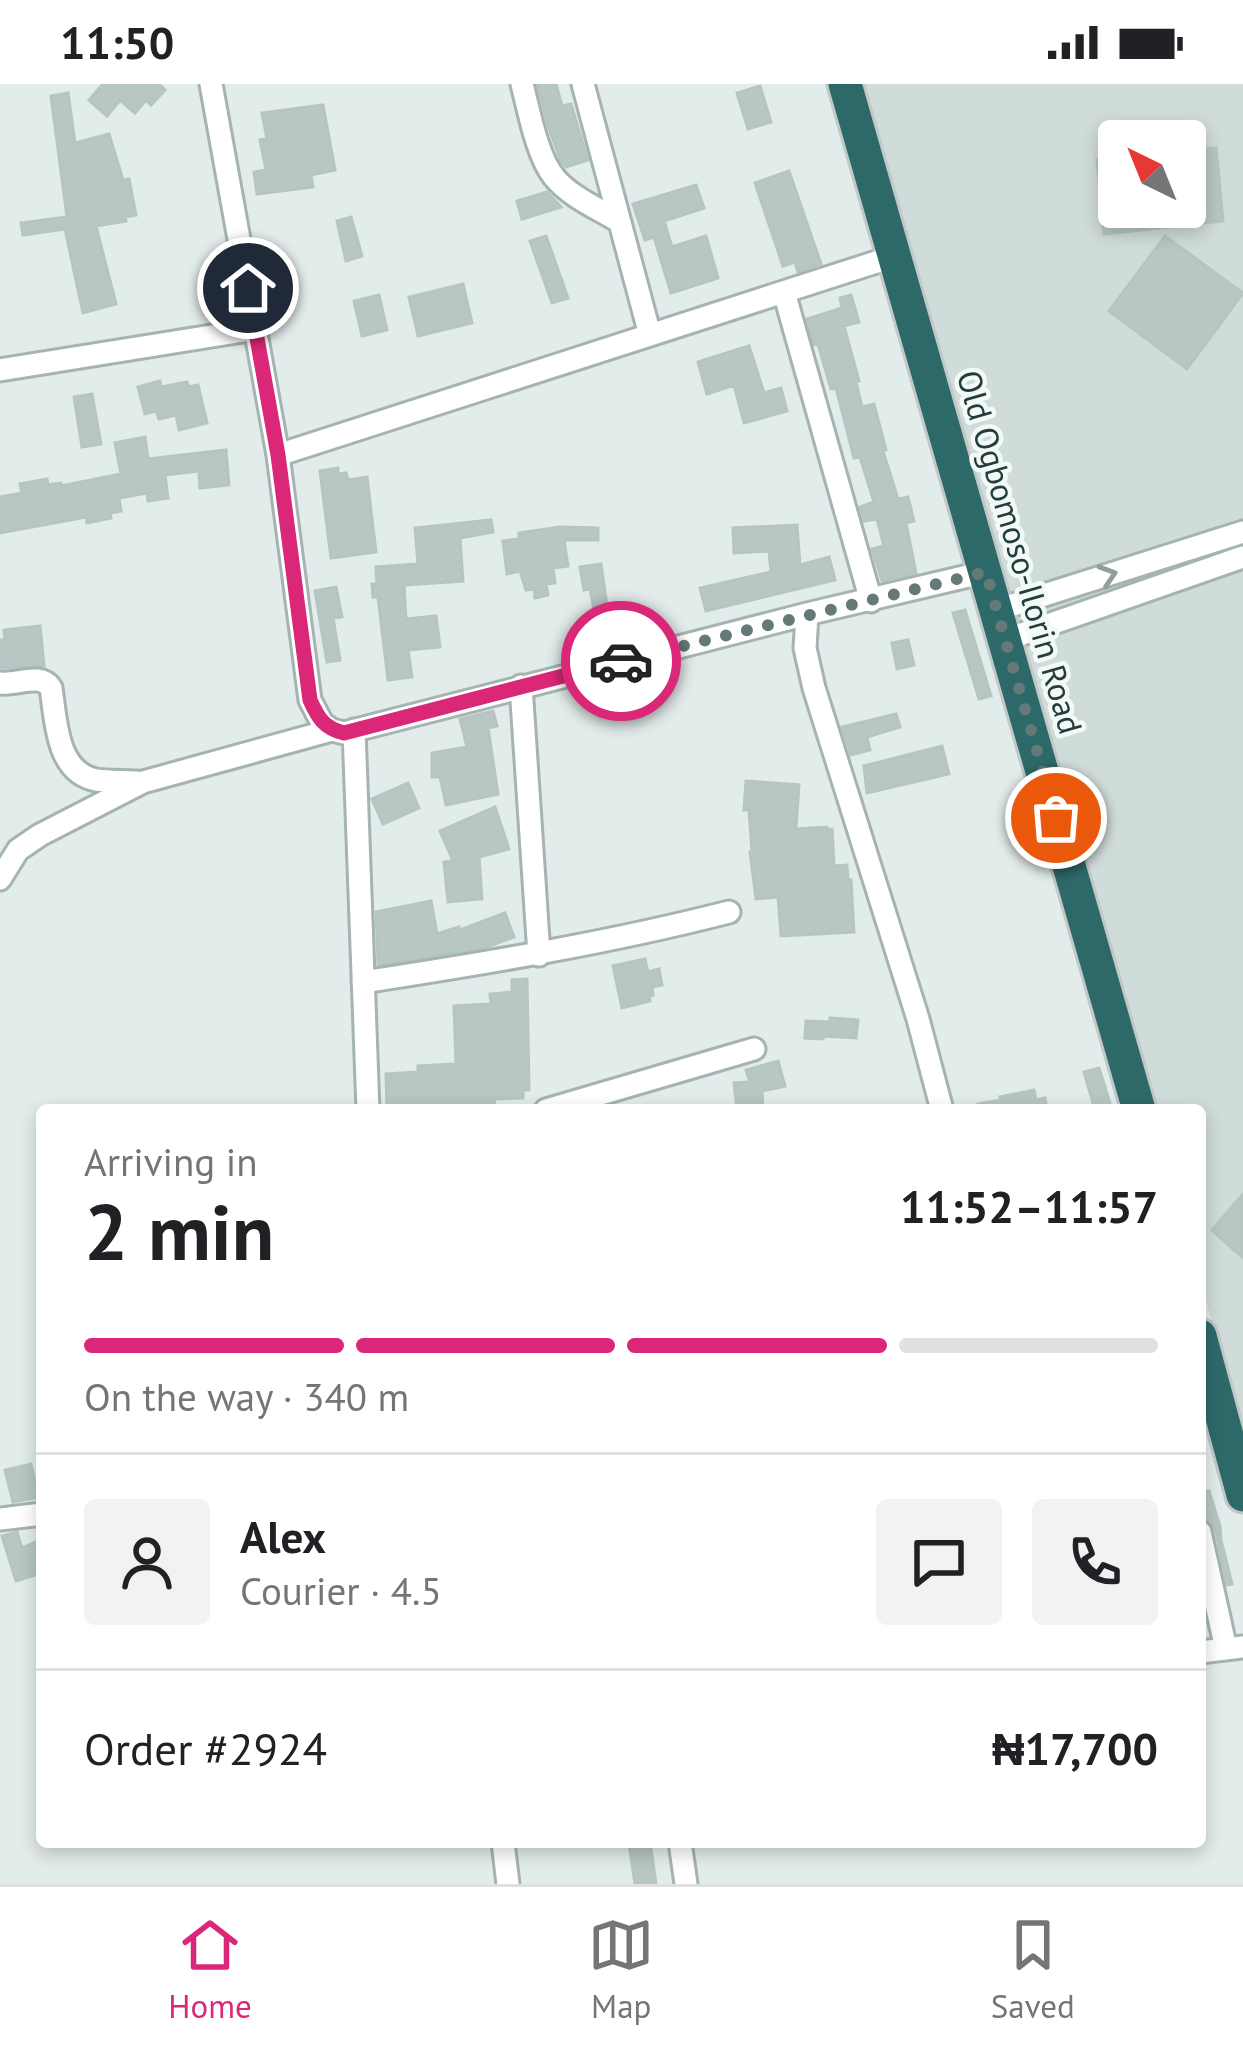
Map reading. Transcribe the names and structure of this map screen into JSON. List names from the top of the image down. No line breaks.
{"streets":{"highway":["Old Ogbomoso-Ilorin Road"]},"north":"top left","page":{"status":"11:50","heading":["2 min","Arriving in","11:52–11:57"],"panel":["Alex","Courier · 4.5","Order #2924","₦17,700"],"bar":"On the way · 340 m","tabs":["Home","Map","Saved"]}}
